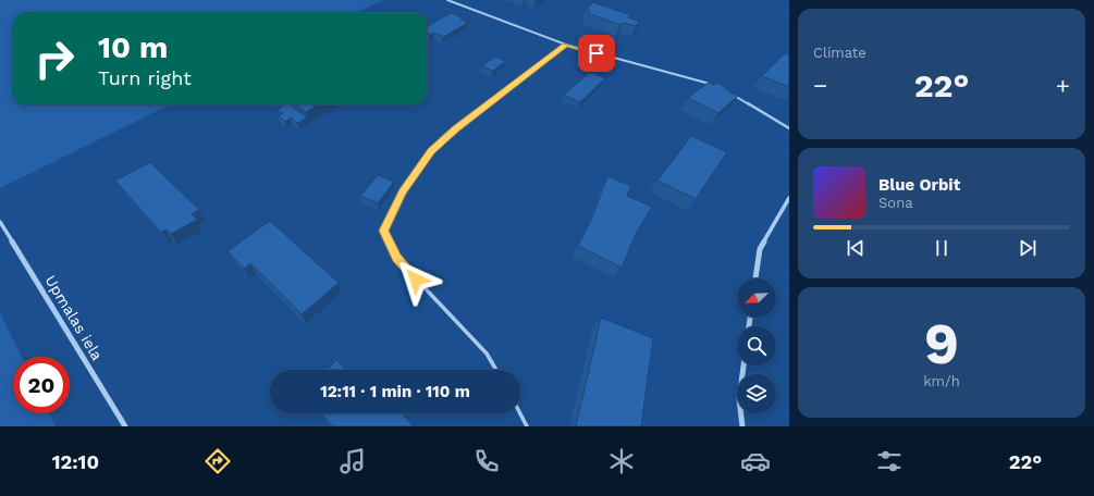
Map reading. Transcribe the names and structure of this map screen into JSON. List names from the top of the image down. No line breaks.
{"streets":{"street":["Upmalas iela"]},"north":"bottom left","page":{"tile":["Climate",["9","km/h"]],"turn":["10 m","Turn right"],"heat":["−","22°","+"],"song":["Blue Orbit","Sona"],"limit":"20","trip":"12:11 · 1 min · 110 m","tabs":["12:10","22°"]}}
